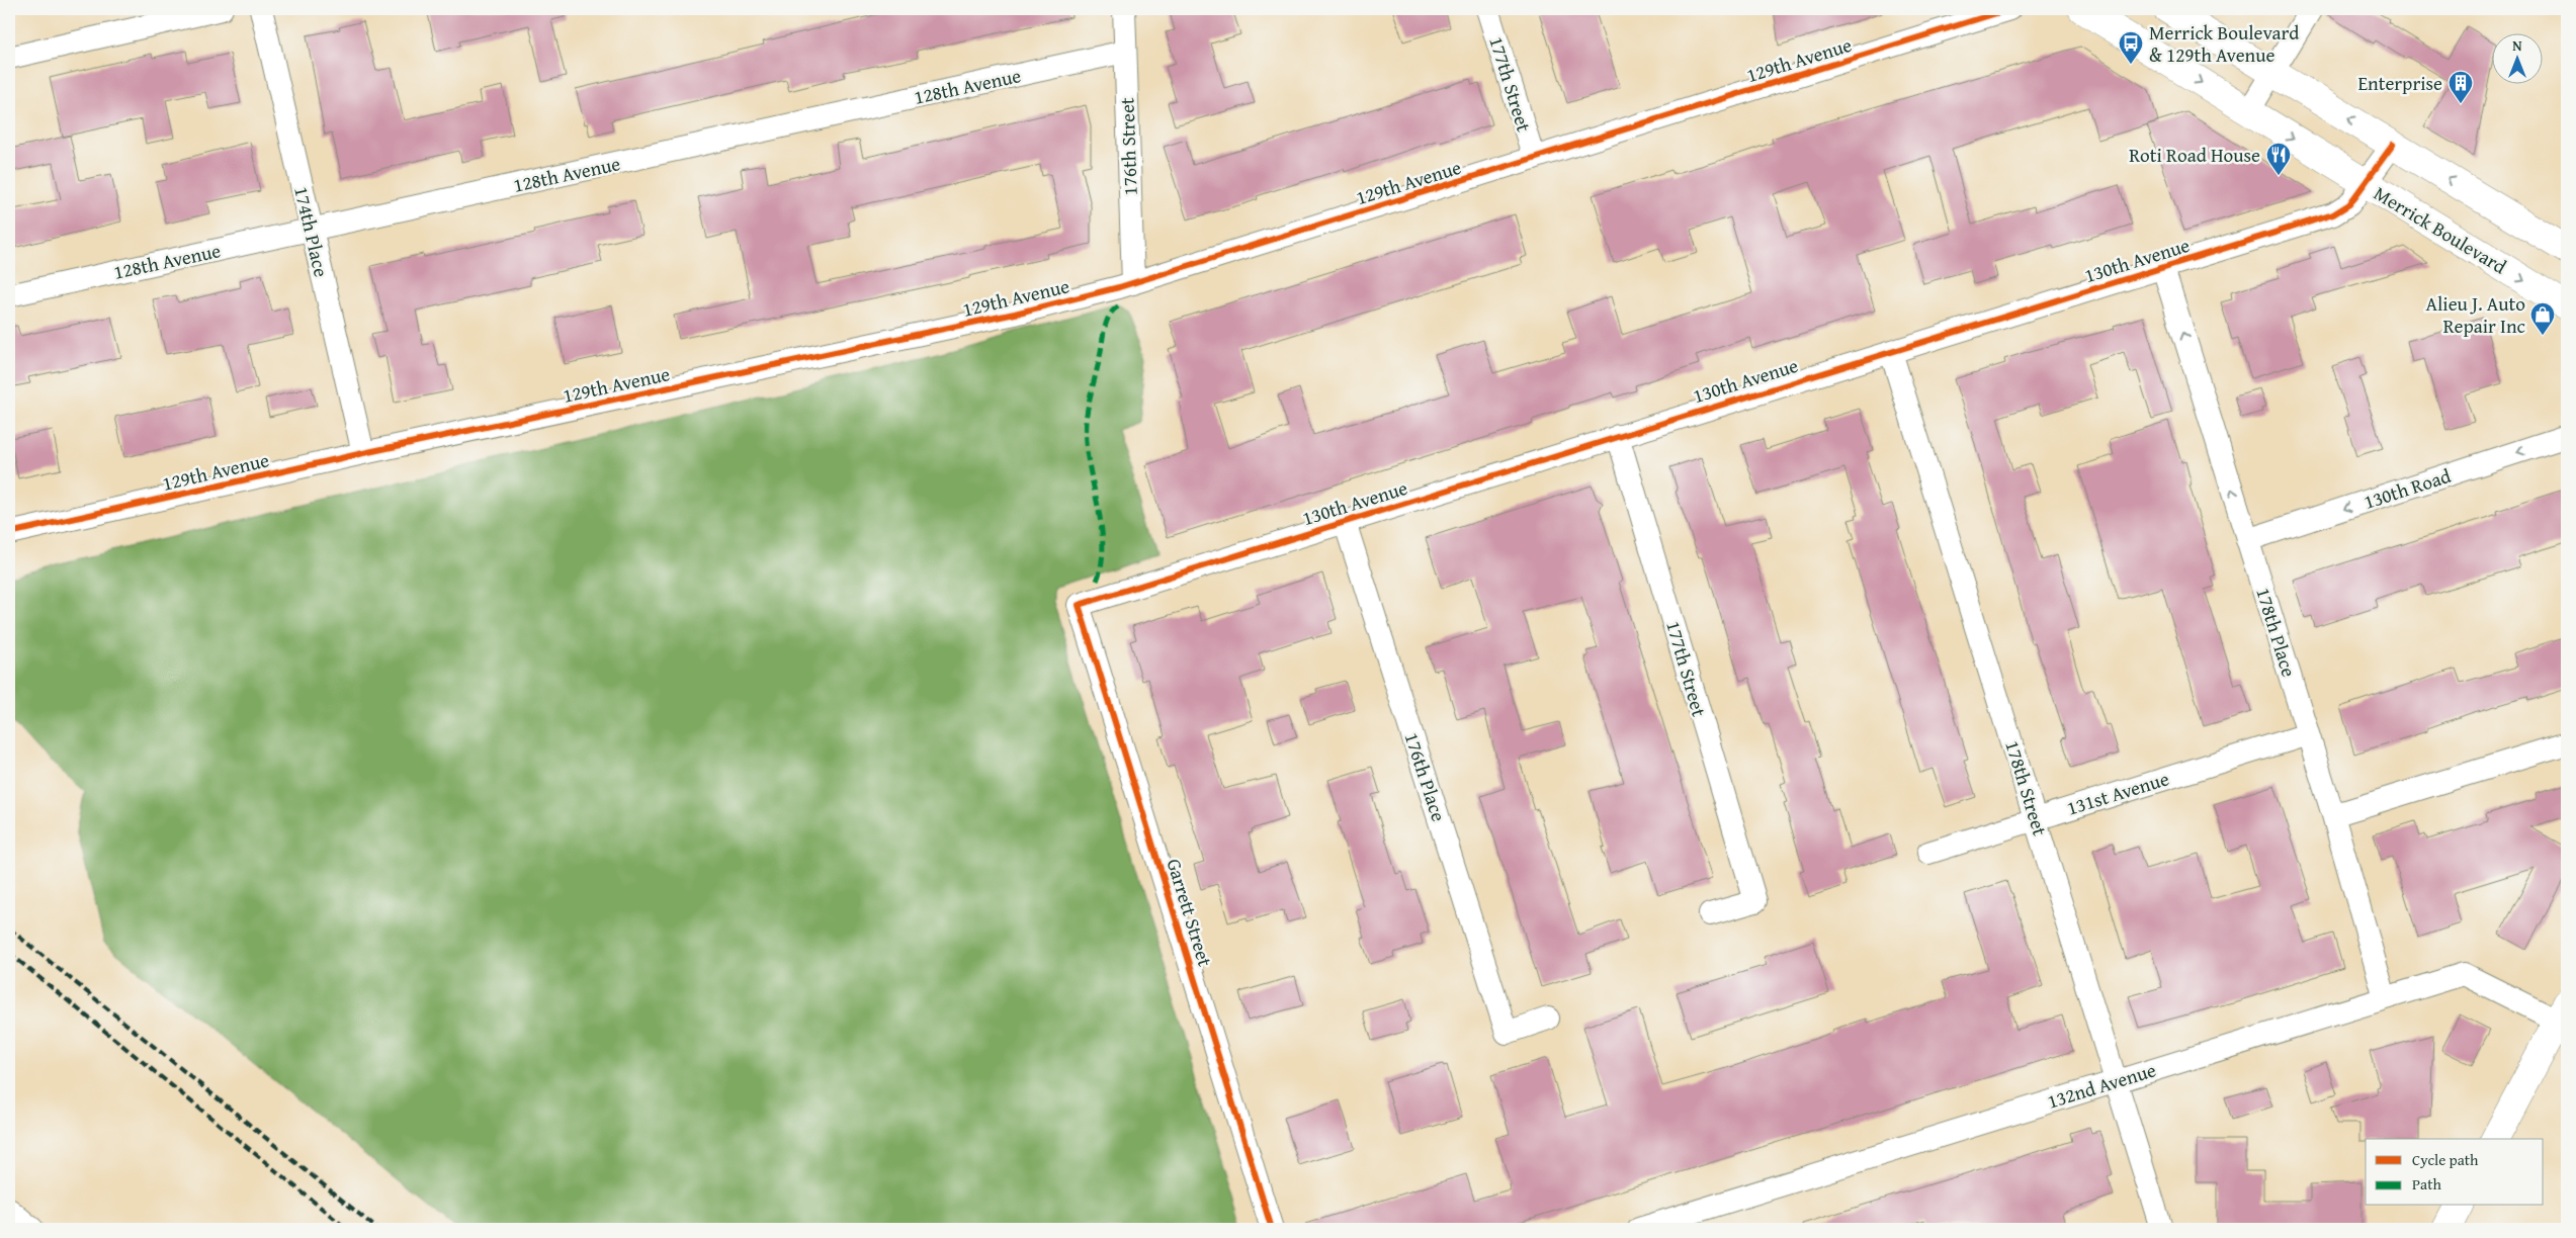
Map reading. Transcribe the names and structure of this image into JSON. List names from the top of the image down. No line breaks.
{"streets":{"main road":["Merrick Boulevard"],"street":["129th Avenue","177th Street","128th Avenue","176th Street","174th Place","130th Avenue","130th Road","178th Place","176th Place","178th Street","131st Avenue","Garrett Street","132nd Avenue"]},"crossings":[["129th Avenue","177th Street"],["129th Avenue","176th Street"],["129th Avenue","174th Place"],["177th Street","130th Avenue"],["128th Avenue","176th Street"],["128th Avenue","174th Place"],["Merrick Boulevard","130th Avenue"],["130th Avenue","178th Place"],["130th Avenue","176th Place"],["130th Avenue","178th Street"],["130th Avenue","Garrett Street"],["130th Road","178th Place"],["178th Place","131st Avenue"],["178th Place","132nd Avenue"],["178th Street","131st Avenue"],["178th Street","132nd Avenue"]],"one_way":["130th Road","178th Place"],"places":{"bus stop":["Merrick Boulevard & 129th Avenue"],"building":["Enterprise"],"restaurant":["Roti Road House"],"shop":["Alieu J. Auto Repair Inc"]},"legend":["Cycle path","Path"],"north":"top"}
